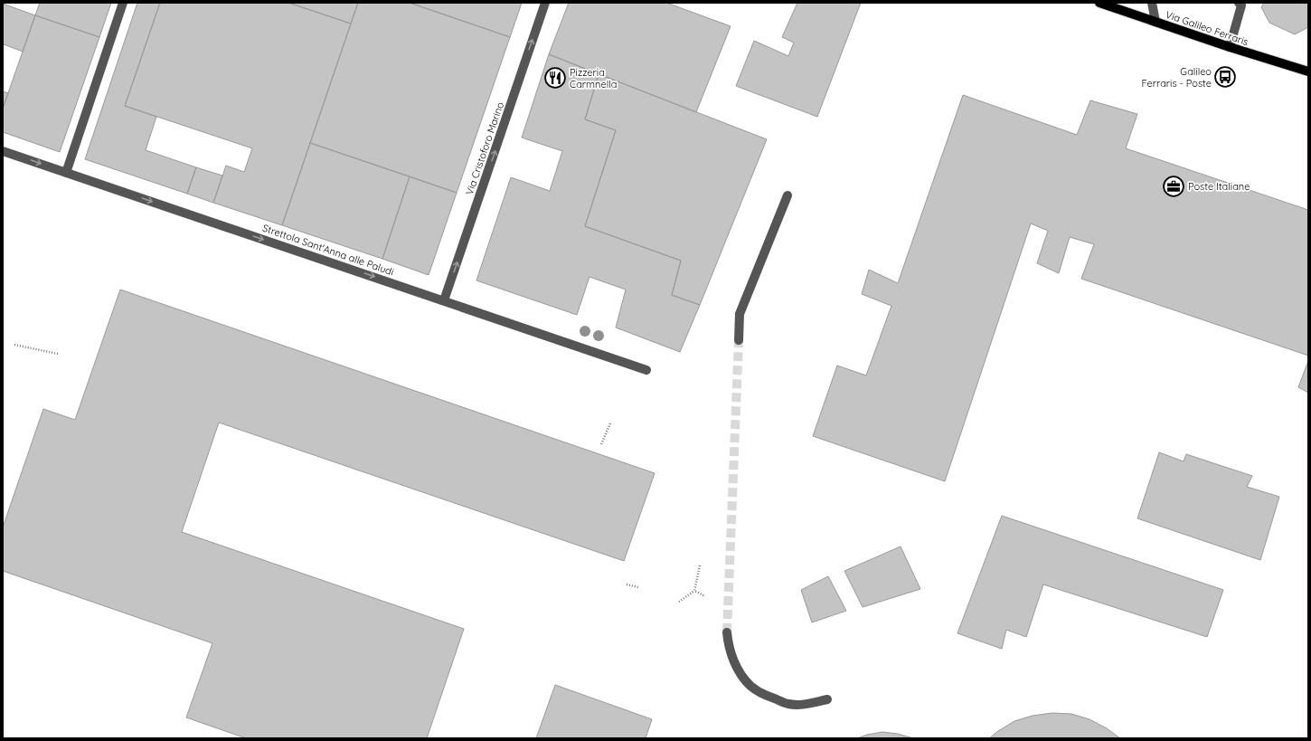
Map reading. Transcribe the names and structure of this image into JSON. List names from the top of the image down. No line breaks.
{"streets":{"main road":["Via Galileo Ferraris"],"street":["Via Cristoforo Marino","Strettola Sant'Anna alle Paludi"]},"crossings":[["Via Cristoforo Marino","Strettola Sant'Anna alle Paludi"]],"one_way":["Via Cristoforo Marino","Strettola Sant'Anna alle Paludi"],"places":{"bus stop":["Galileo Ferraris - Poste"],"restaurant":["Pizzeria Carmnella"],"office":["Poste Italiane"]}}
